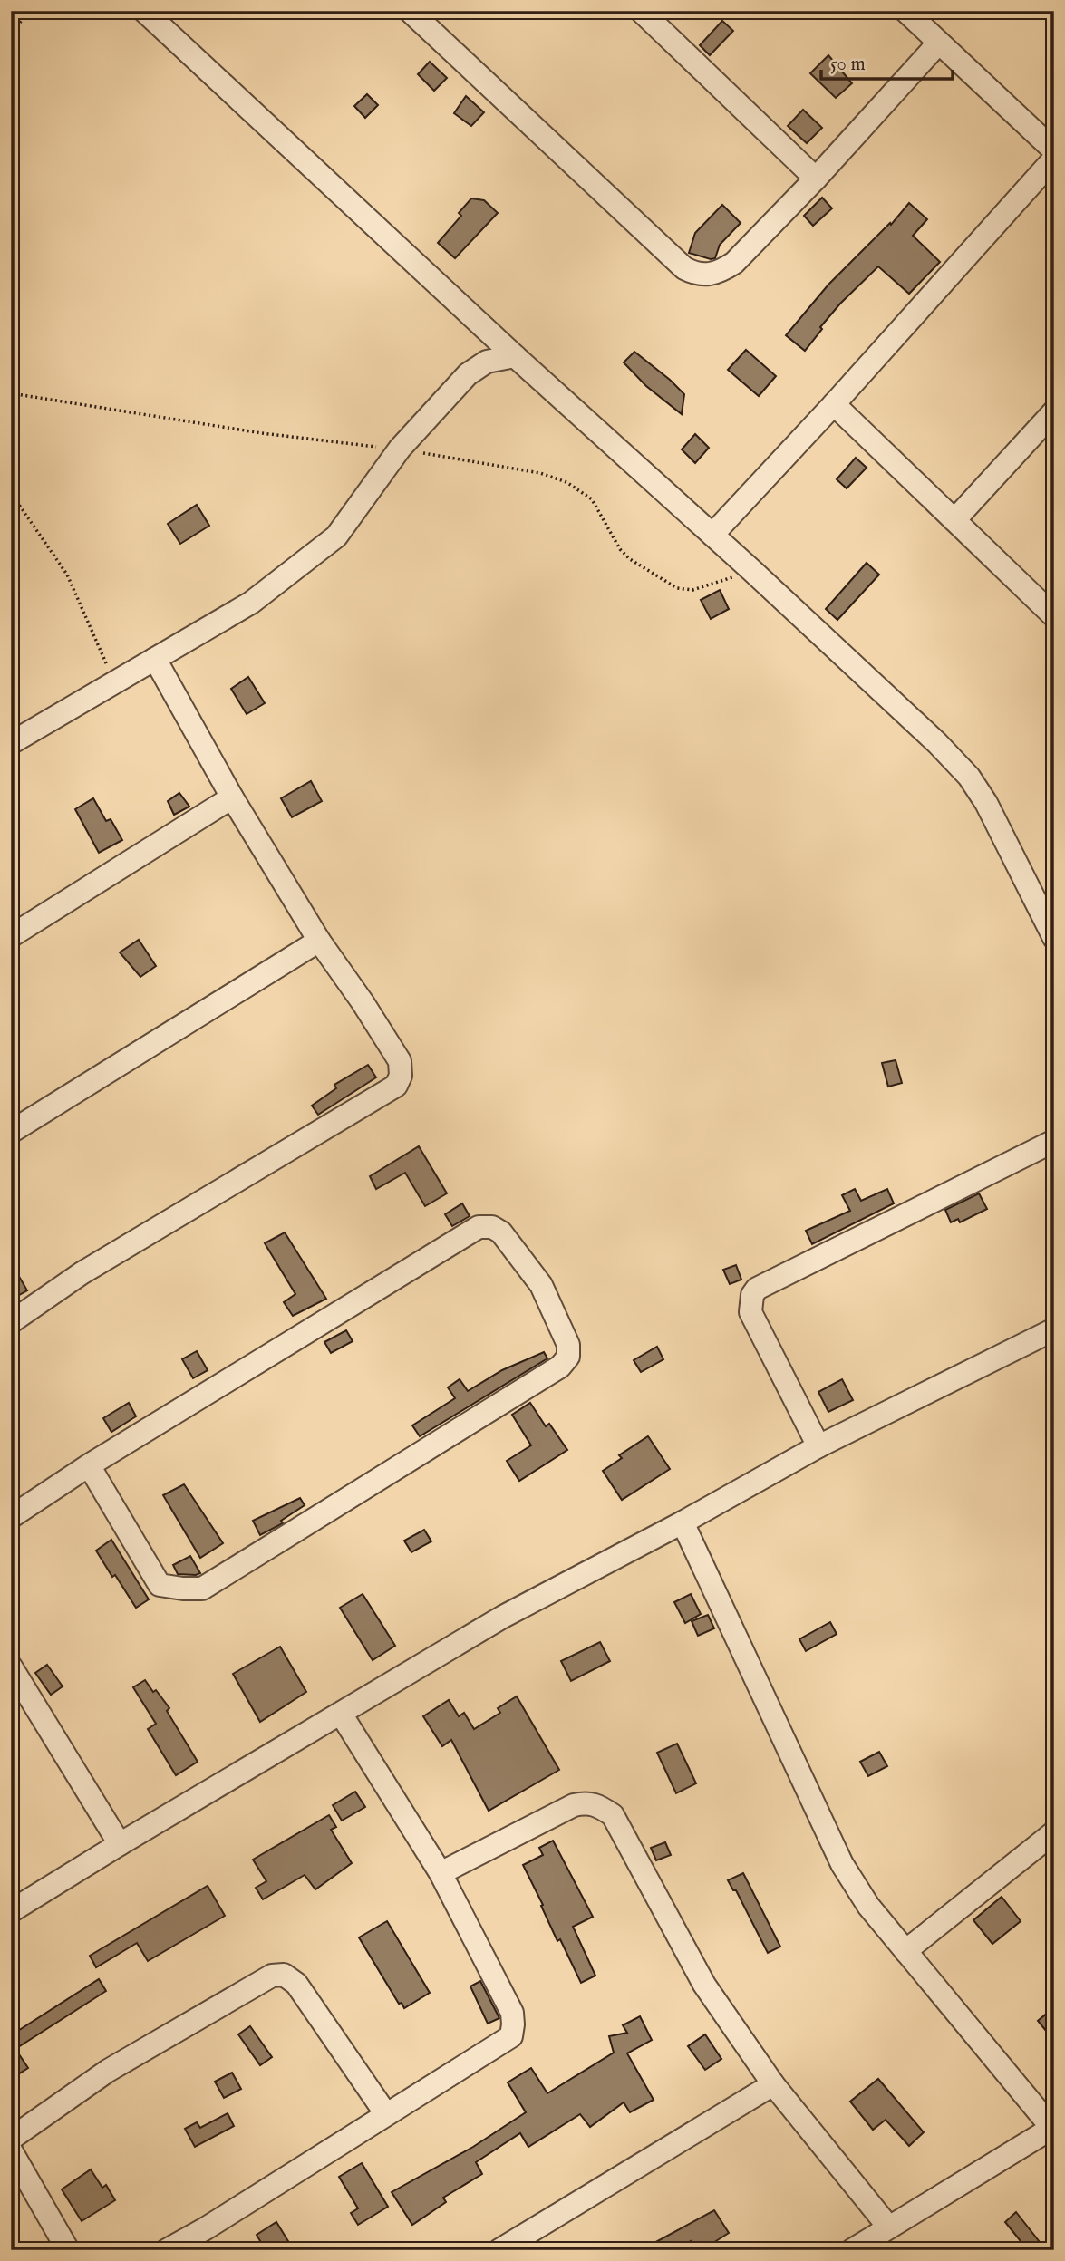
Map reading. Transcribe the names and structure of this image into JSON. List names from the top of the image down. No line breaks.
{"scale_bar":"50 m"}
